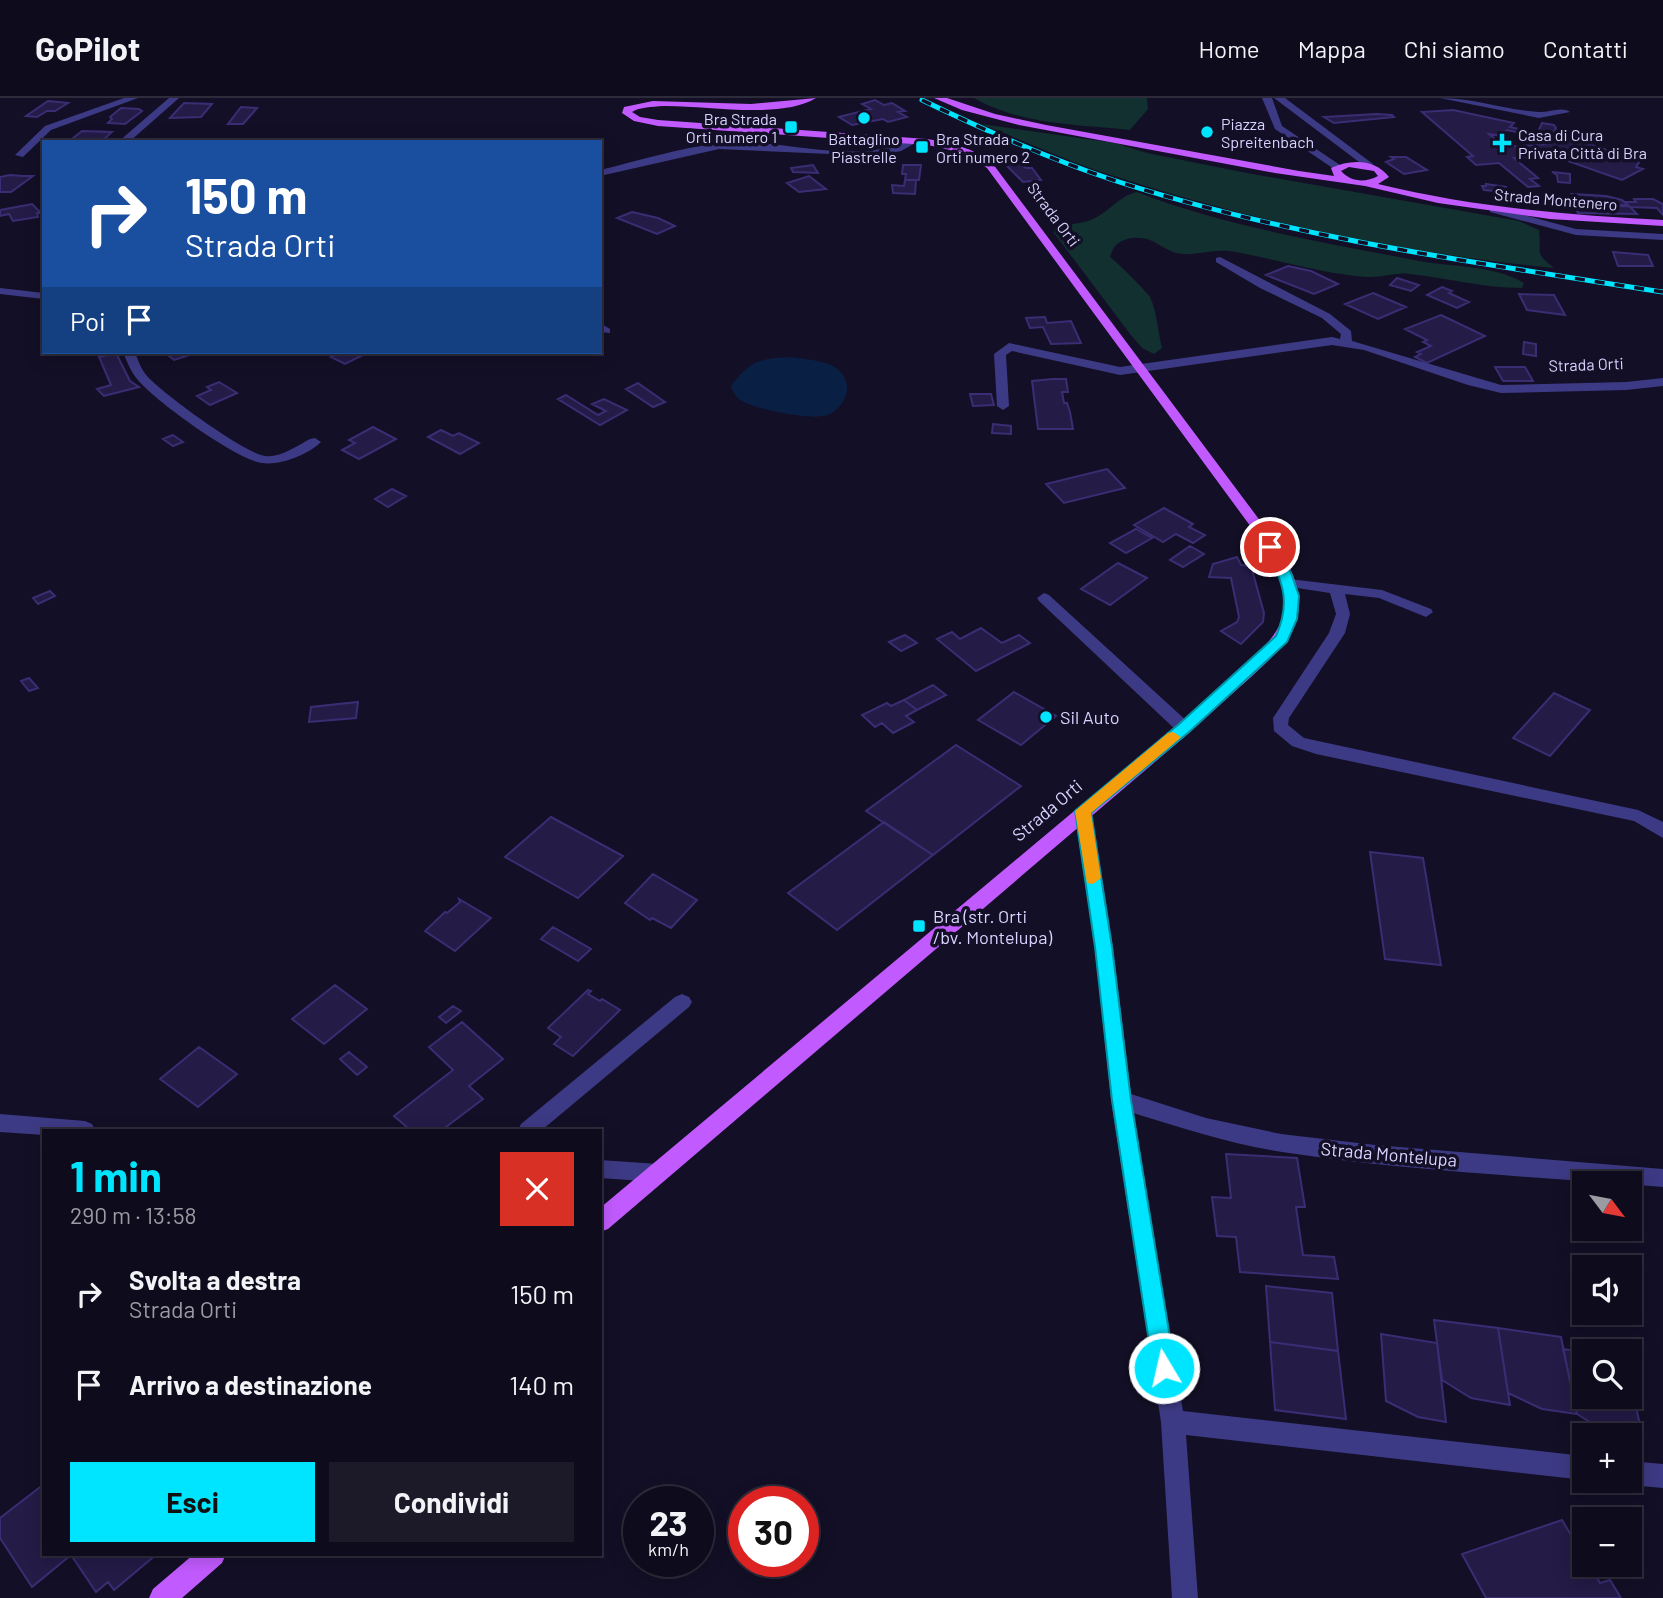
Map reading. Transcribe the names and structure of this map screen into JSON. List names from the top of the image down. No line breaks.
{"streets":{"main road":["Strada Montenero","Strada Orti"],"street":["Strada Montelupa"]},"places":{"other":["Battaglino Piastrelle","Piazza Spreitenbach","Sil Auto"],"transit":["Bra Strada Orti numero 1","Bra Strada Orti numero 2","Bra (str. Orti /bv. Montelupa)"],"health":["Casa di Cura Privata Città di Bra"]},"north":"bottom right","page":{"header":"GoPilot","nav":["Home","Mappa","Chi siamo","Contatti"],"turn":["150 m","Strada Orti"],"then":"Poi","heading":["1 min","290 m · 13:58"],"map_buttons":["+","−"],"list":[{"name":"Svolta a destra","note":"Strada Orti","value":"150 m"},{"name":"Arrivo a destinazione","value":"140 m"}],"buttons":["Esci","Condividi"],"speed":"23 km/h","limit":"30"}}
